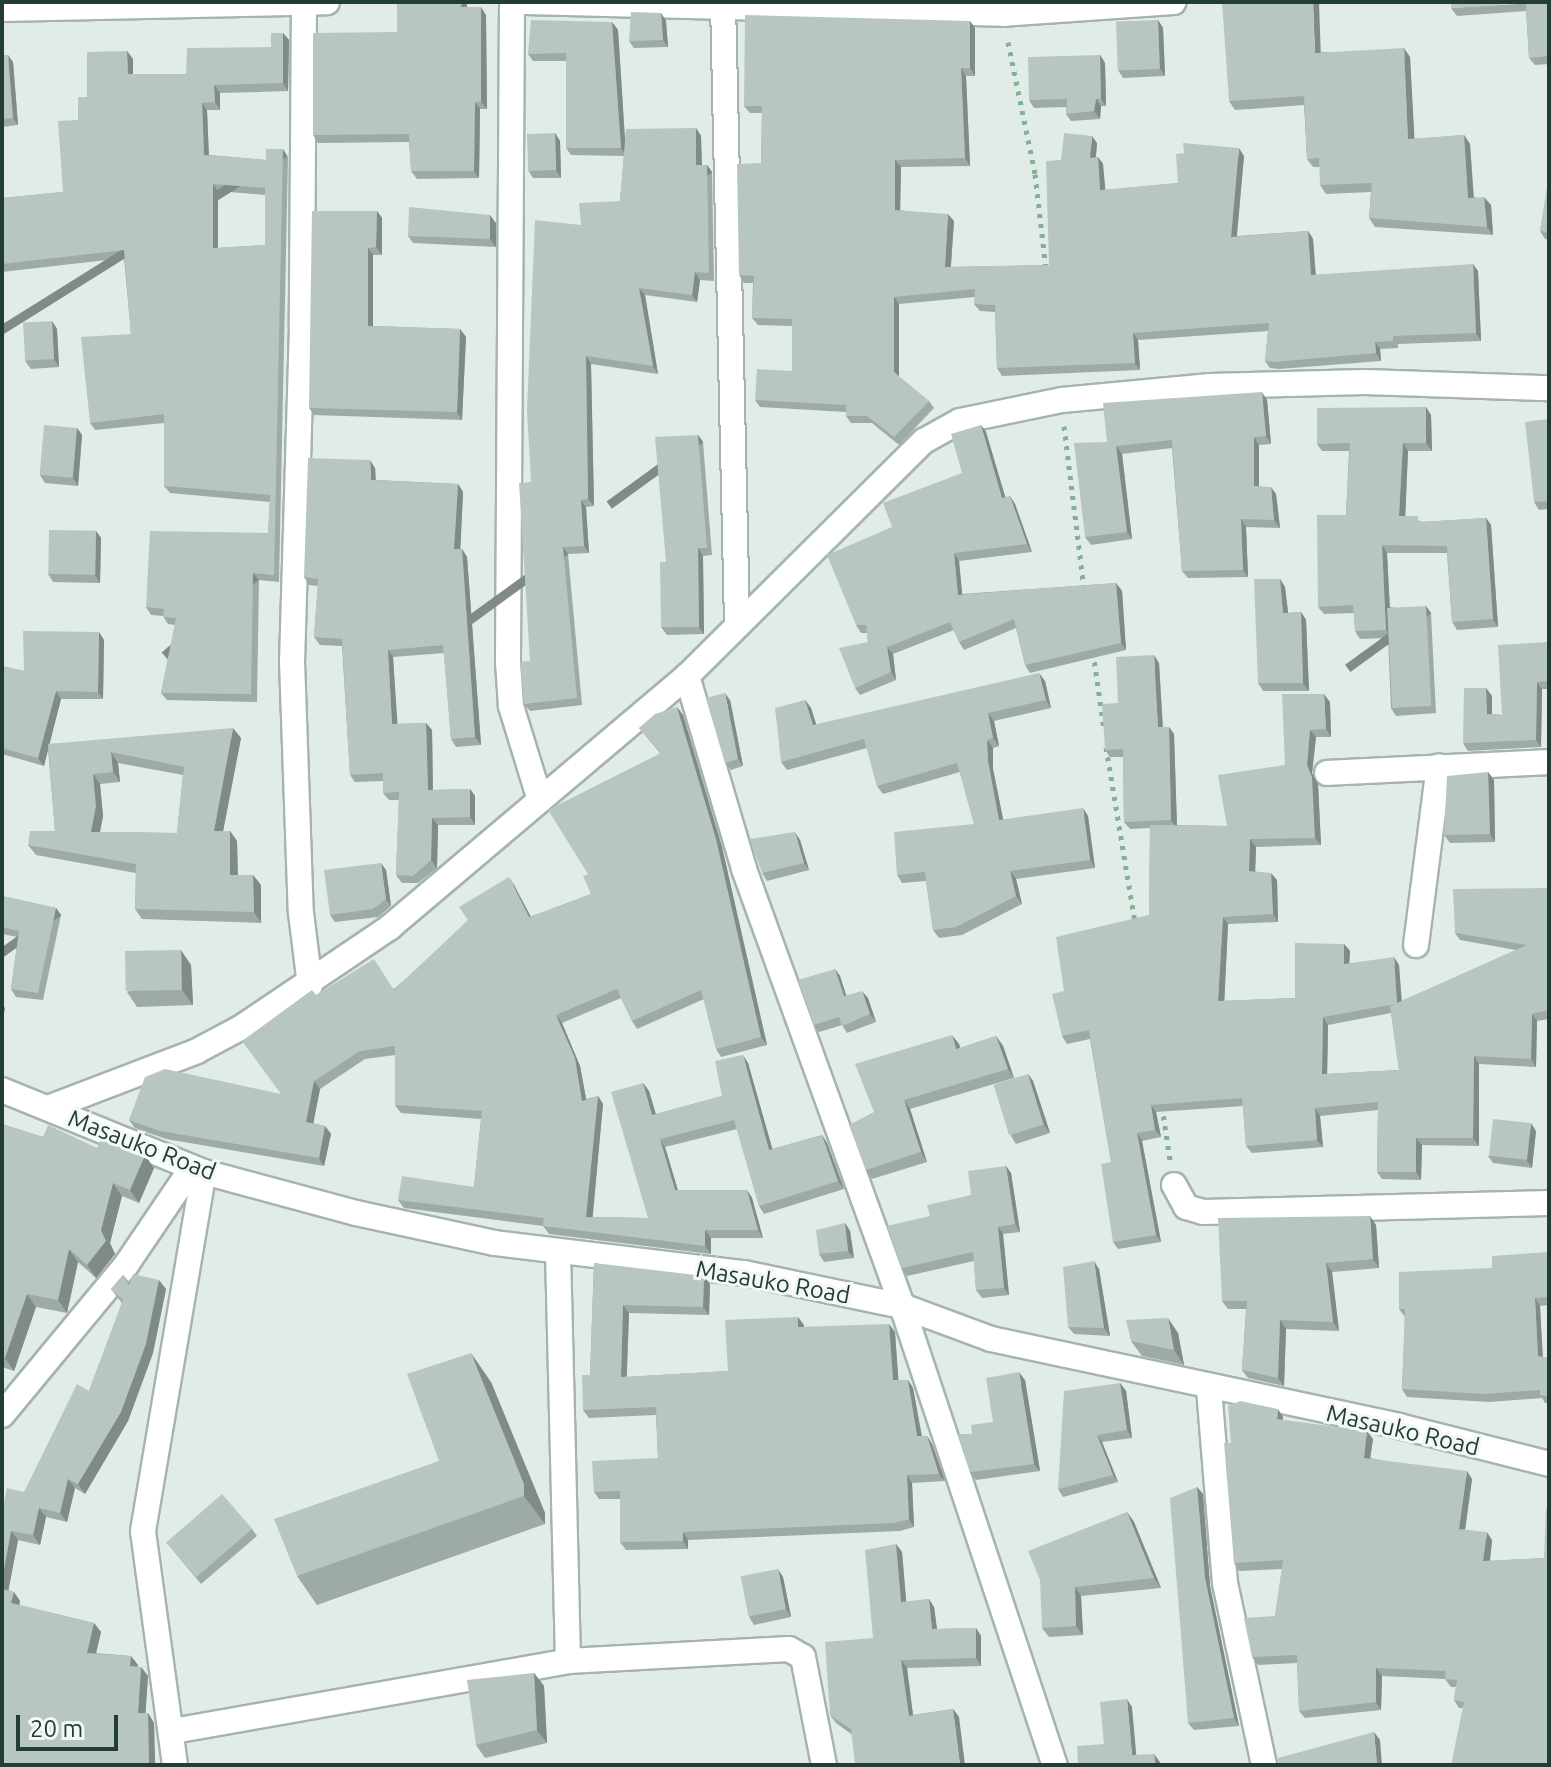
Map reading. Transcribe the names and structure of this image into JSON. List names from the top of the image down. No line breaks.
{"streets":{"street":["Masauko Road"]},"scale_bar":"20 m"}
